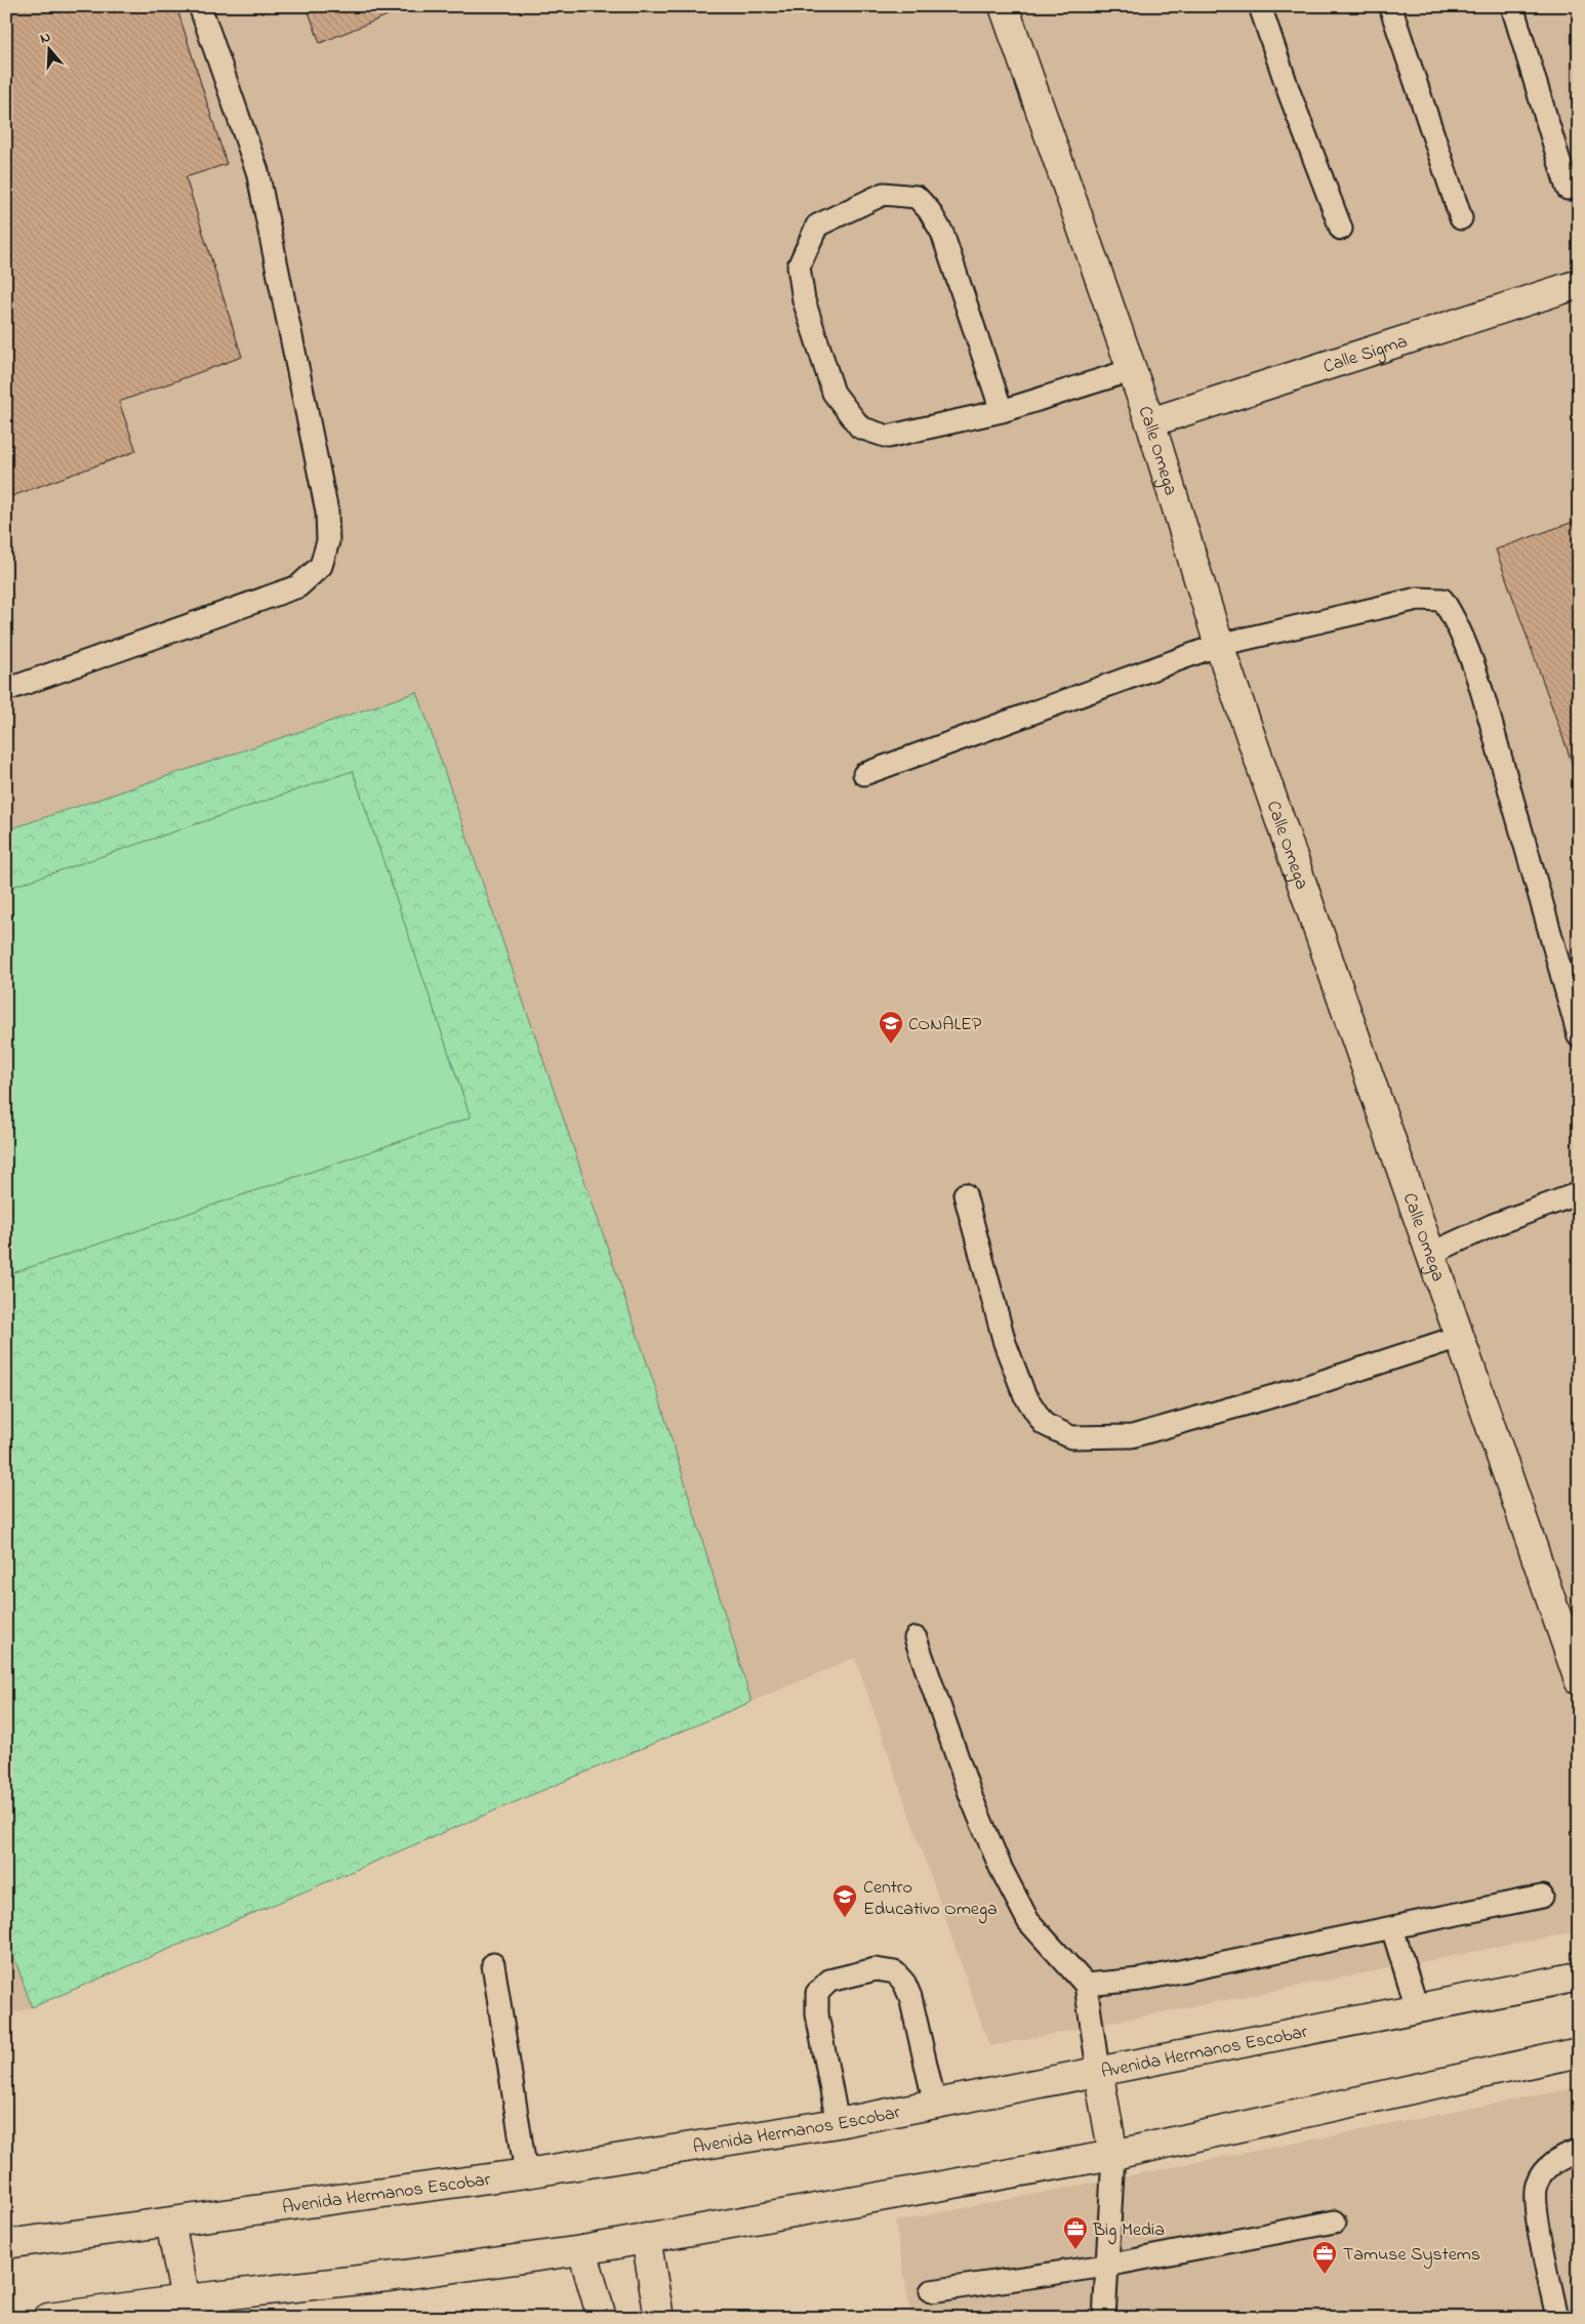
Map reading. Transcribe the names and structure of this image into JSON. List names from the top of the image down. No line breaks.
{"streets":{"main road":["Calle Sigma","Calle Omega","Avenida Hermanos Escobar"]},"crossings":[["Calle Sigma","Calle Omega"]],"places":{"school or university":["CONALEP","Centro Educativo Omega"],"office":["Big Media","Tamuse Systems"]},"north":"top"}
